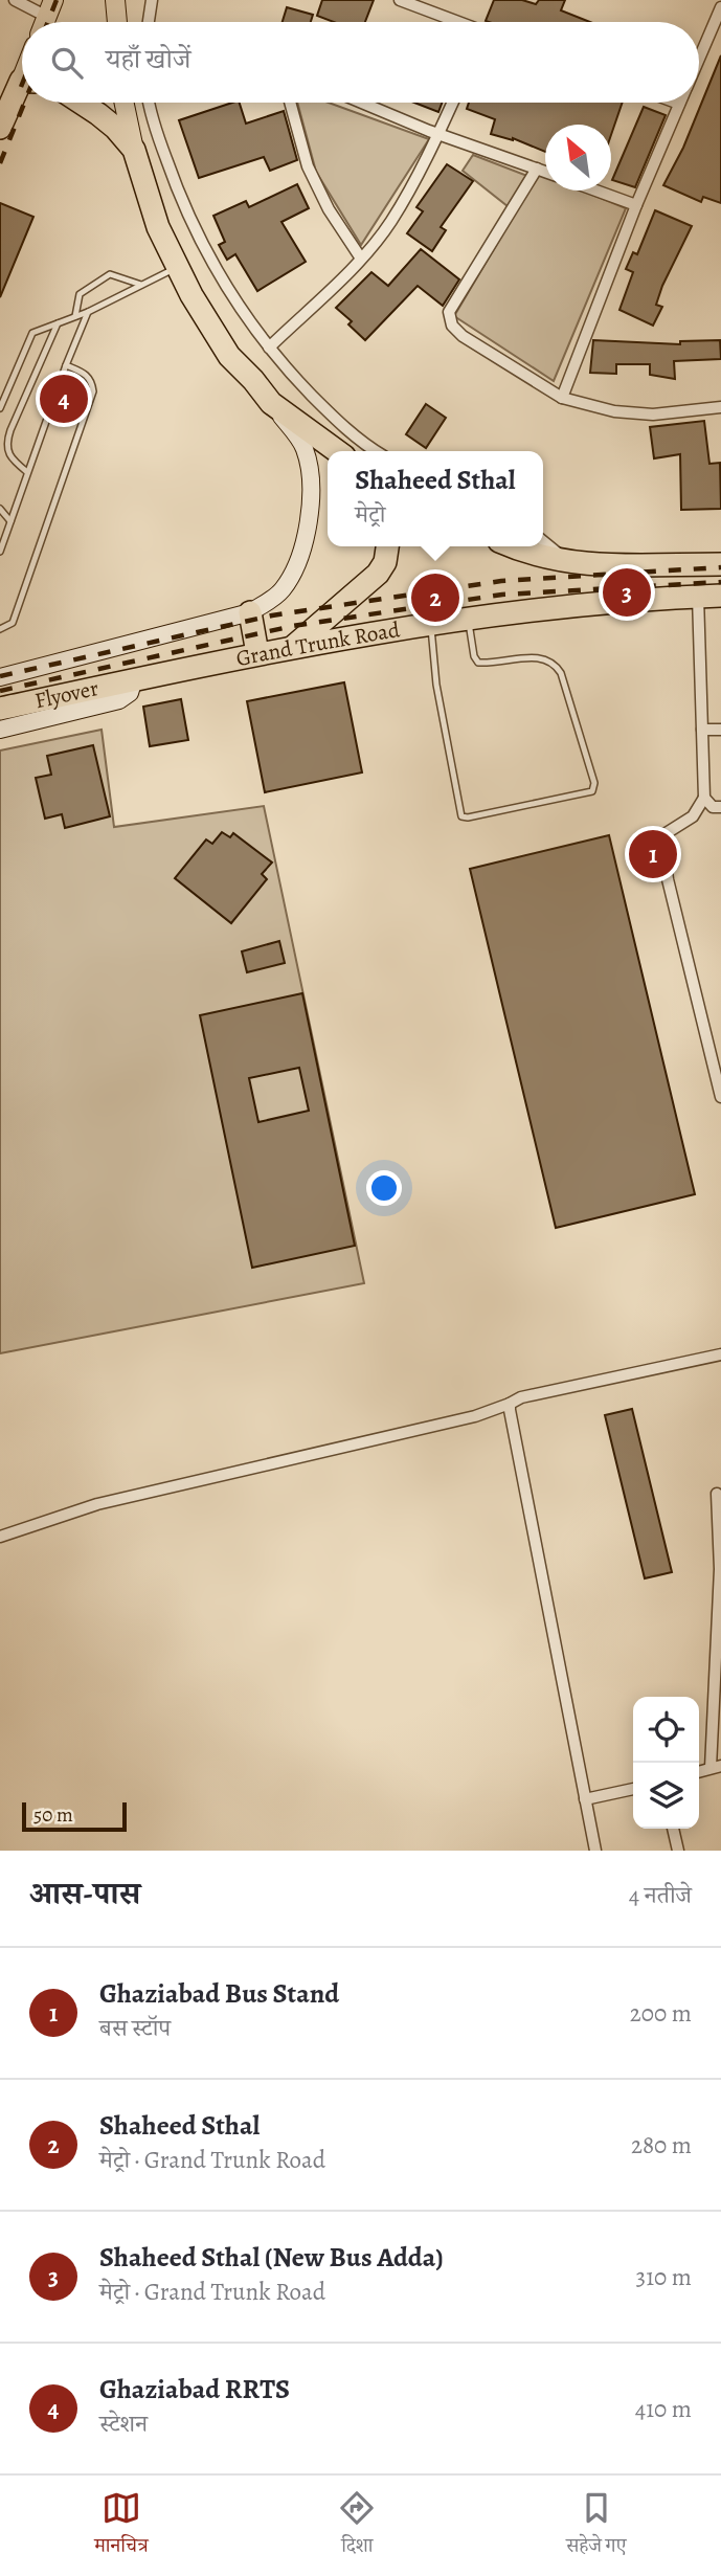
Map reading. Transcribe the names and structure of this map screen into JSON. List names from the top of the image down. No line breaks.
{"streets":{"highway":["Grand Trunk Road","Flyover"]},"crossings":[["Grand Trunk Road","Flyover"]],"scale_bar":"50 m","north":"top left","page":{"search":"यहाँ खोजें","pins":["4","3","2","1"],"popup":["Shaheed Sthal","मेट्रो"],"scale":"50 m","heading":["आस-पास","4 नतीजे"],"list":[{"mark":"1","name":"Ghaziabad Bus Stand","note":"बस स्टॉप","value":"200 m"},{"mark":"2","name":"Shaheed Sthal","note":"मेट्रो · Grand Trunk Road","value":"280 m"},{"mark":"3","name":"Shaheed Sthal (New Bus Adda)","note":"मेट्रो · Grand Trunk Road","value":"310 m"},{"mark":"4","name":"Ghaziabad RRTS","note":"स्टेशन","value":"410 m"}],"nav":["मानचित्र","दिशा","सहेजे गए"]}}
